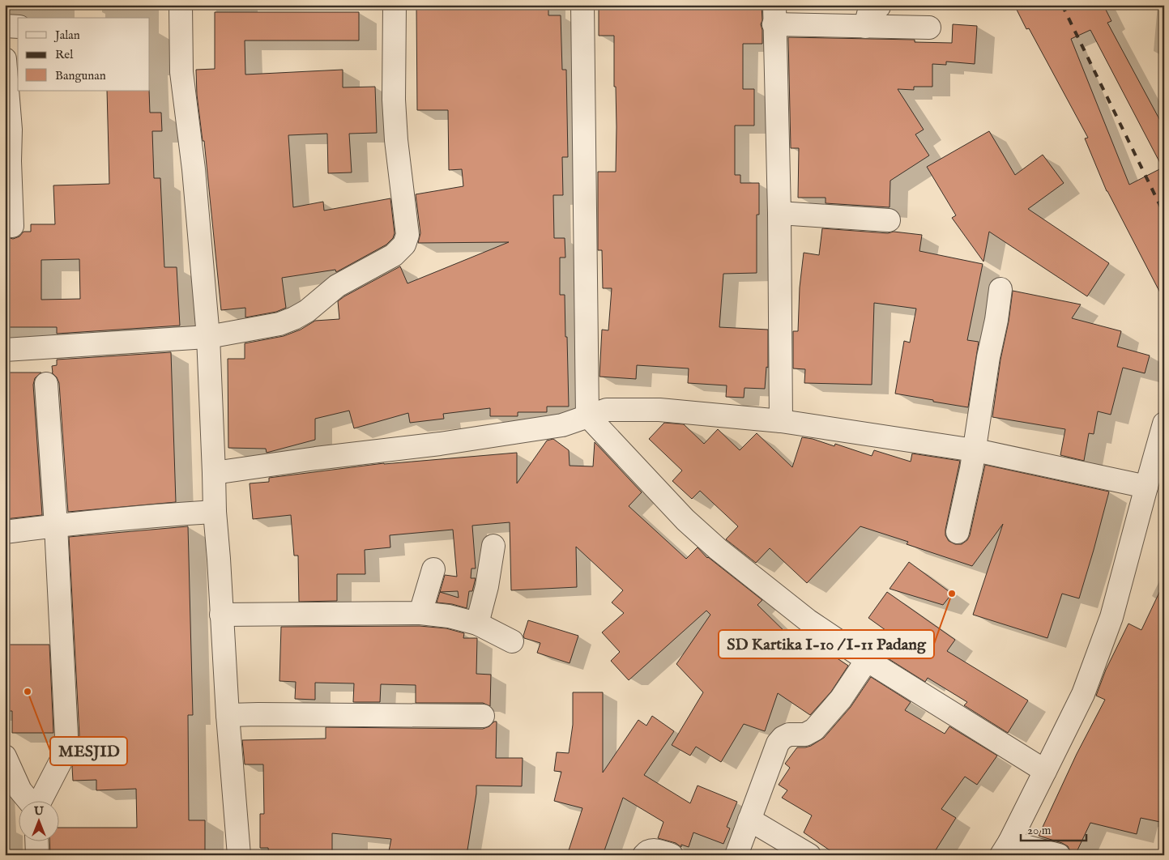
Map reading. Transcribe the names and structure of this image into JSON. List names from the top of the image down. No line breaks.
{"places":["SD Kartika I-10 / I-11 Padang","MESJID"],"legend":["Jalan","Rel","Bangunan"],"scale_bar":"20 m","north":"top"}
